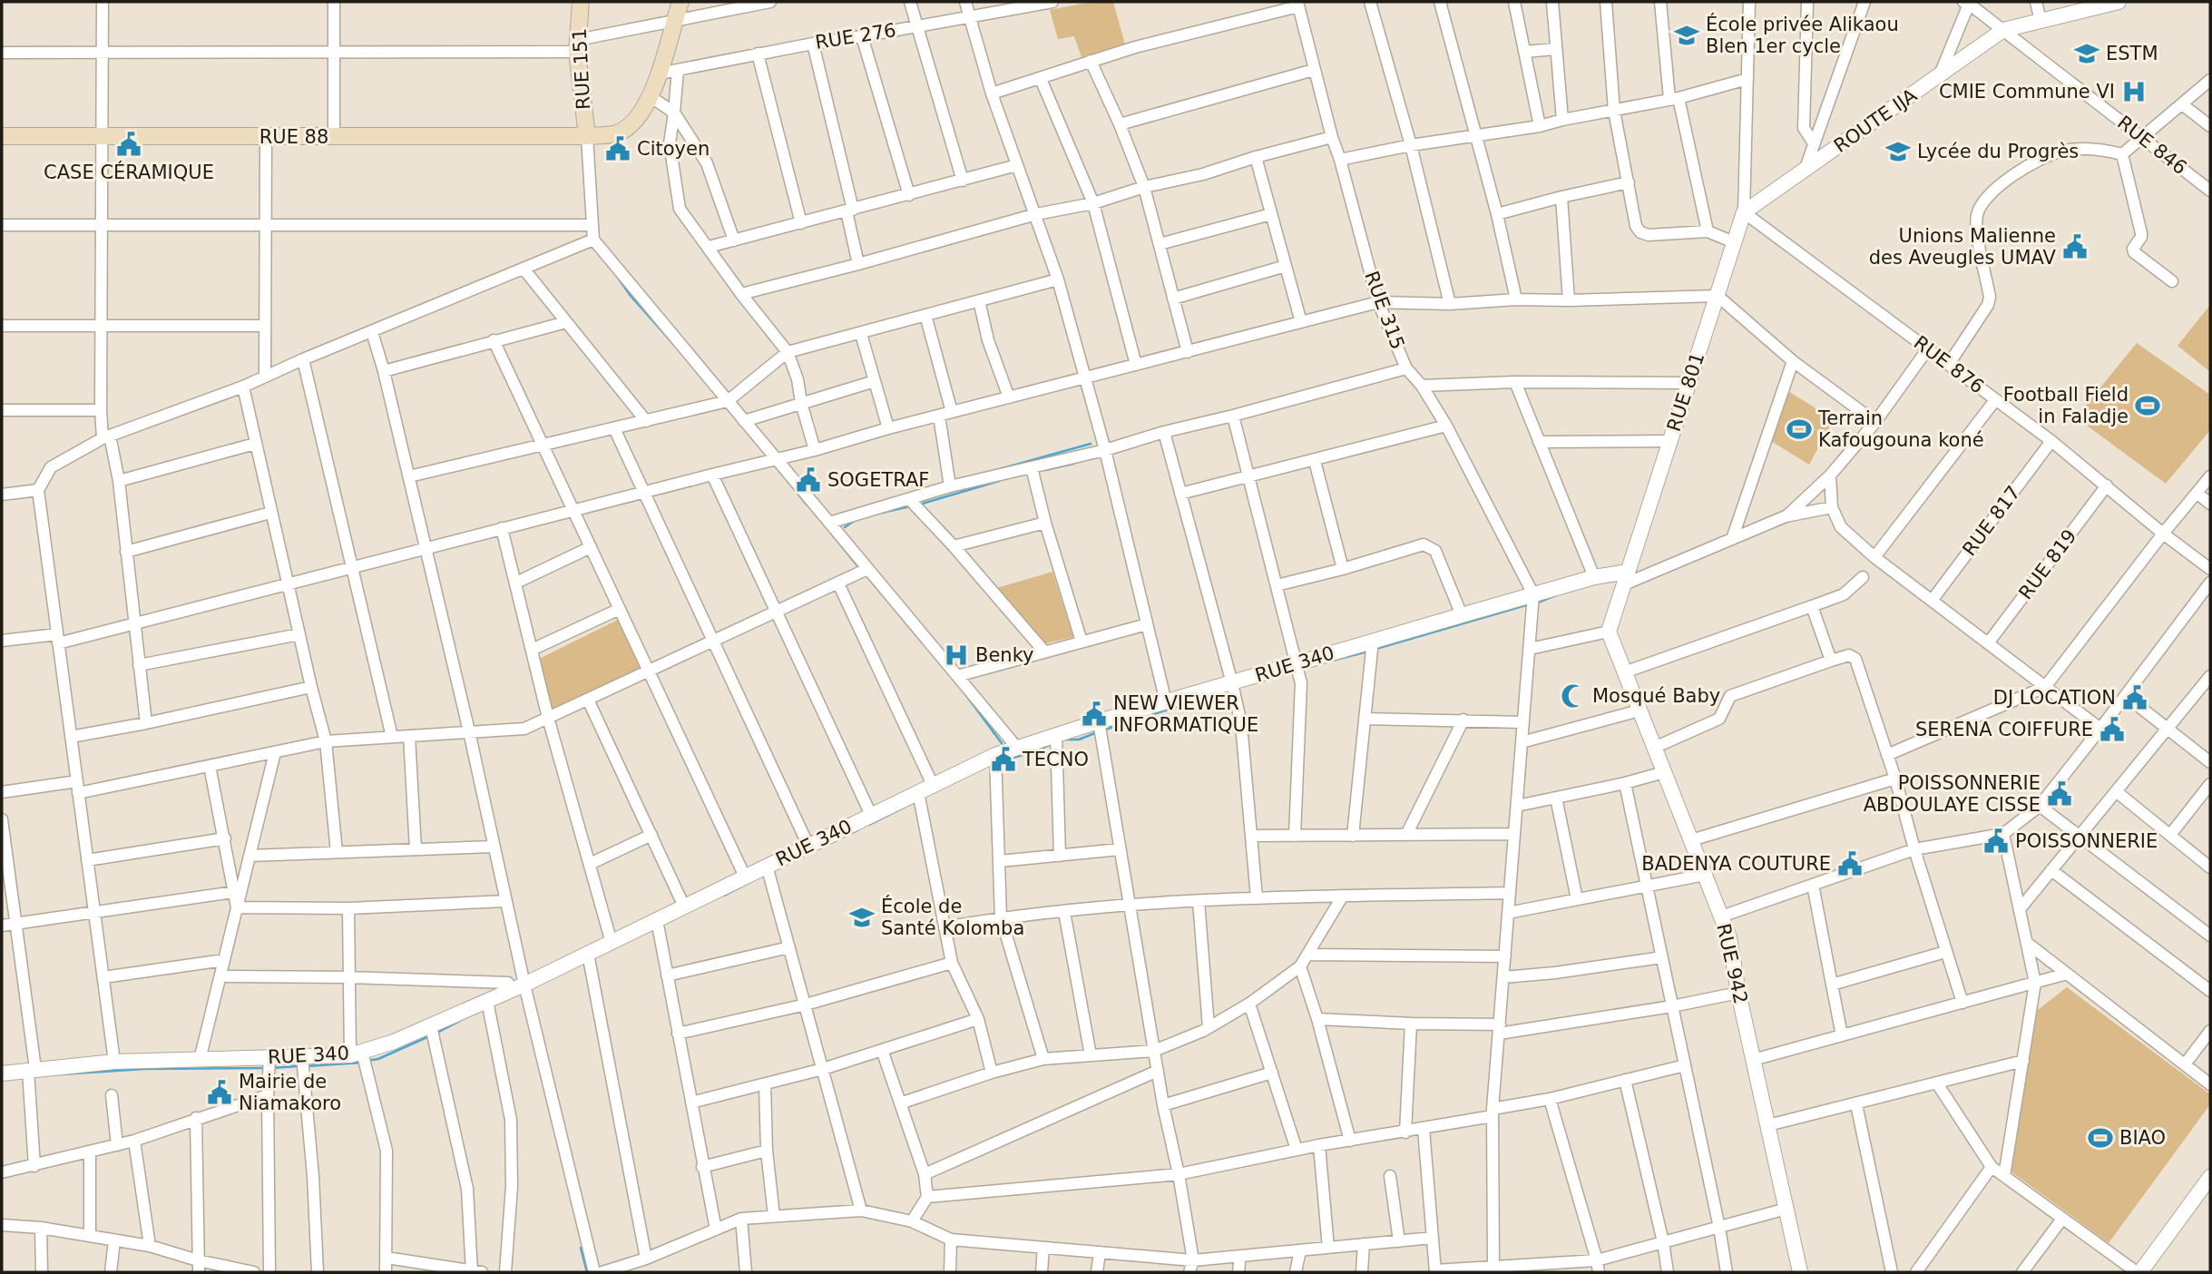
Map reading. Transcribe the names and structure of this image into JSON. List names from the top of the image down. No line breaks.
{"streets":{"main road":["RUE 151","RUE 88"],"street":["RUE 276","ROUTE IJA","RUE 846","RUE 315","RUE 876","RUE 801","RUE 817","RUE 819","RUE 340","RUE 942"]},"crossings":[["RUE 276","RUE 88"],["RUE 151","RUE 88"],["ROUTE IJA","RUE 846"],["ROUTE IJA","RUE 876"],["ROUTE IJA","RUE 801"],["RUE 315","RUE 340"],["RUE 876","RUE 801"],["RUE 876","RUE 817"],["RUE 876","RUE 819"],["RUE 801","RUE 340"],["RUE 801","RUE 942"]],"places":{"school or university":["École privée Alikaou Blen 1er cycle","ESTM","Lycée du Progrès","École de Santé Kolomba"],"hospital":["CMIE Commune VI","Benky"],"public building":["CASE CÉRAMIQUE","Citoyen","Unions Malienne des Aveugles UMAV","SOGETRAF","DJ LOCATION","NEW VIEWER INFORMATIQUE","SERENA COIFFURE","TECNO","POISSONNERIE ABDOULAYE CISSE","POISSONNERIE","BADENYA COUTURE","Mairie de Niamakoro"],"sports":["Football Field in Faladje","Terrain Kafougouna koné","BIAO"],"mosque":["Mosqué Baby"]}}
